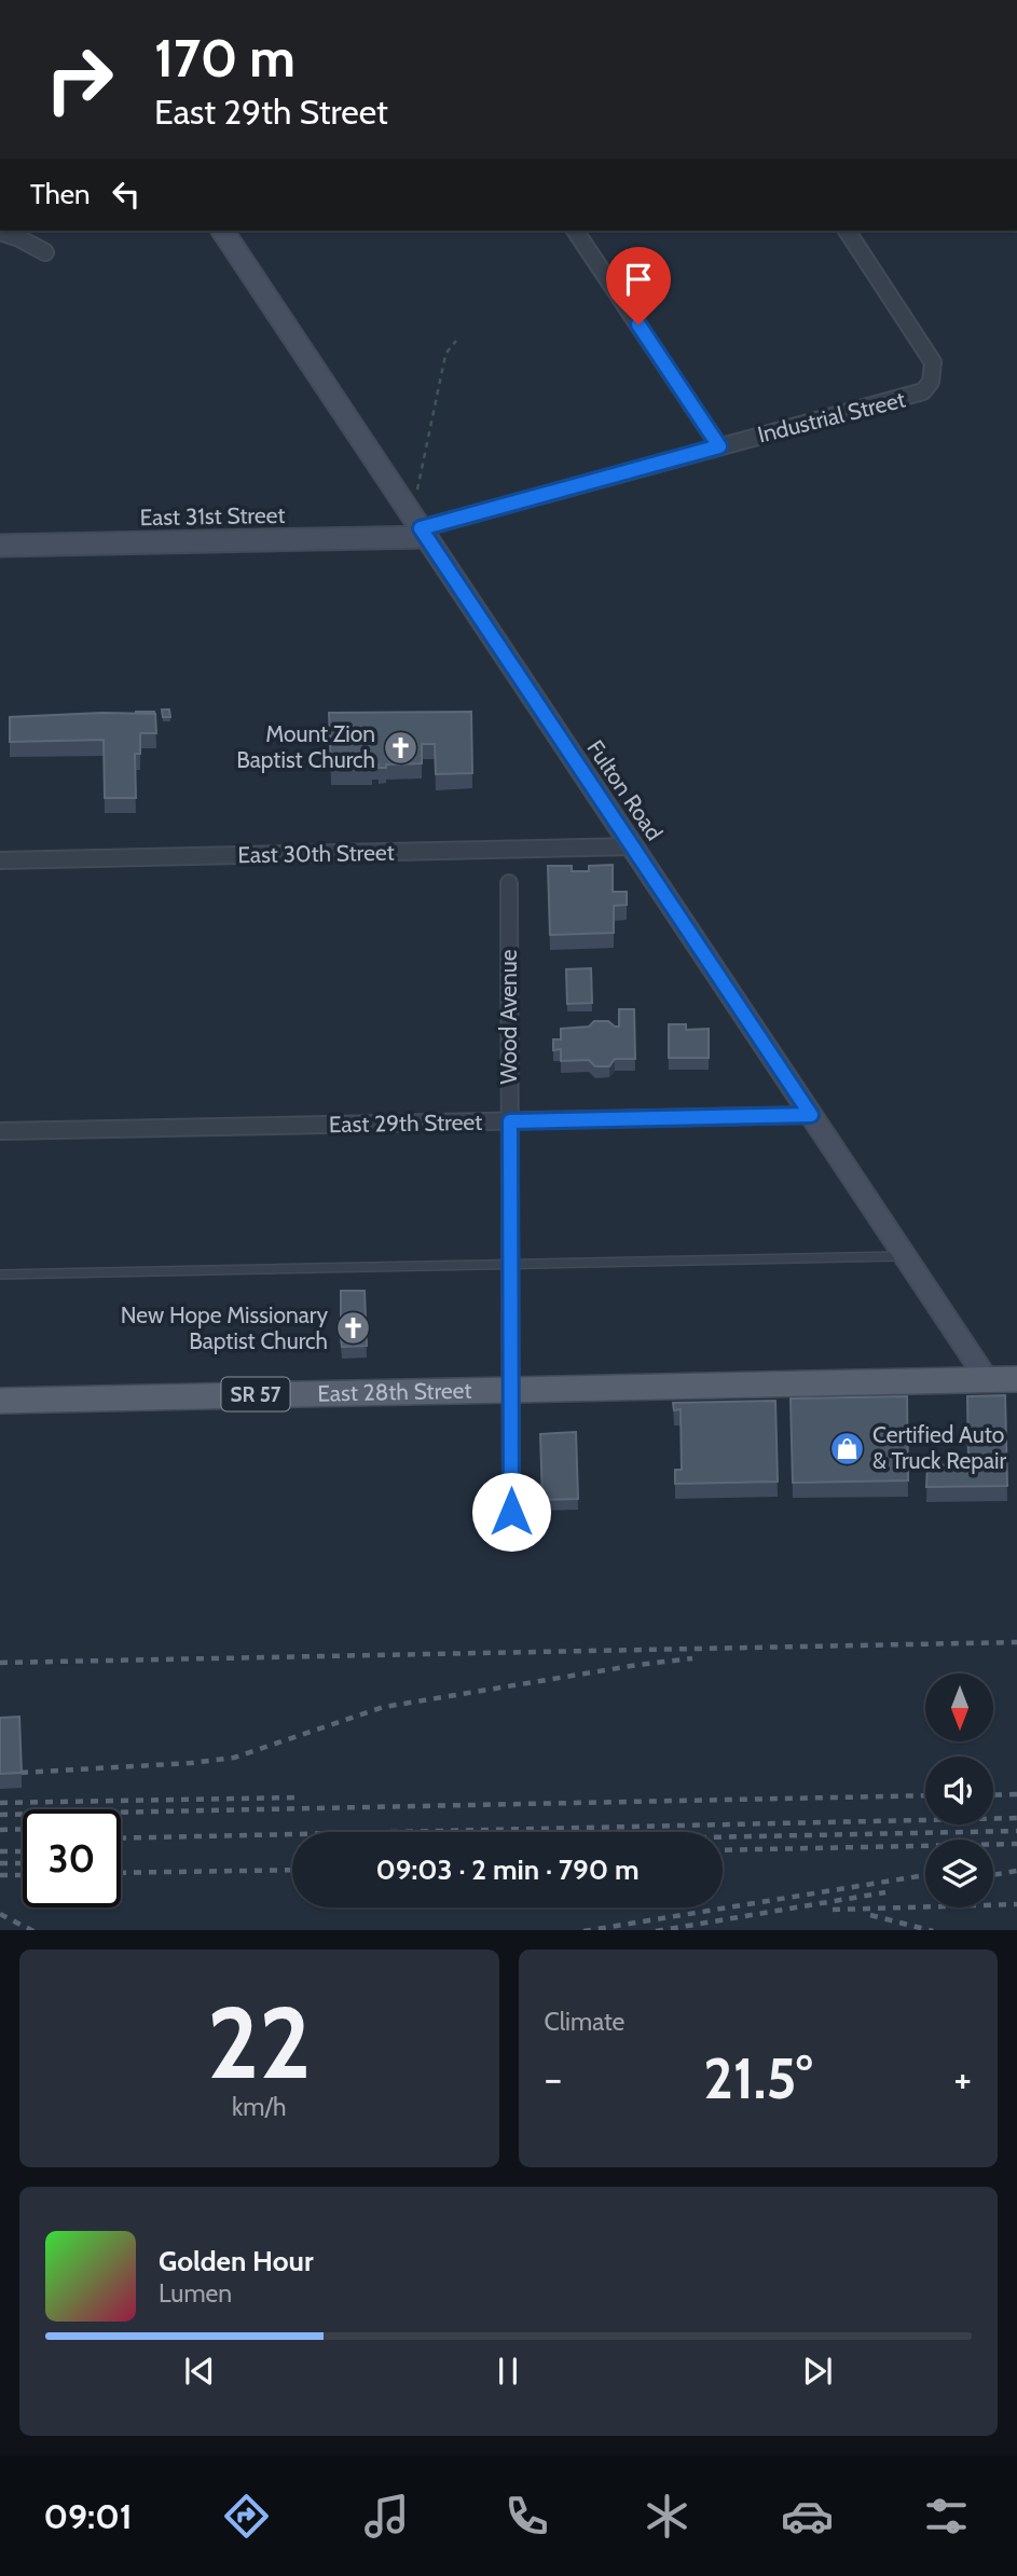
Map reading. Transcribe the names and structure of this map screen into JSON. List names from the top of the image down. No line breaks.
{"streets":{"main road":["East 28th Street","SR 57"],"street":["Industrial Street","East 31st Street","Fulton Road","East 30th Street","Wood Avenue","East 29th Street"]},"crossings":[["Industrial Street","East 31st Street"],["Industrial Street","Fulton Road"],["East 31st Street","Fulton Road"],["Fulton Road","East 30th Street"],["Fulton Road","East 29th Street"],["Fulton Road","East 28th Street"],["Wood Avenue","East 29th Street"],["Wood Avenue","East 28th Street"]],"places":{"church":["Mount Zion Baptist Church","New Hope Missionary Baptist Church"],"shop":["Certified Auto & Truck Repair"]},"north":"bottom","page":{"turn":["170 m","East 29th Street"],"then":"Then","limit":"30","trip":"09:03 · 2 min · 790 m","tile":[["22","km/h"],"Climate"],"heat":["−","21.5°","+"],"song":["Golden Hour","Lumen"],"tabs":"09:01"}}
